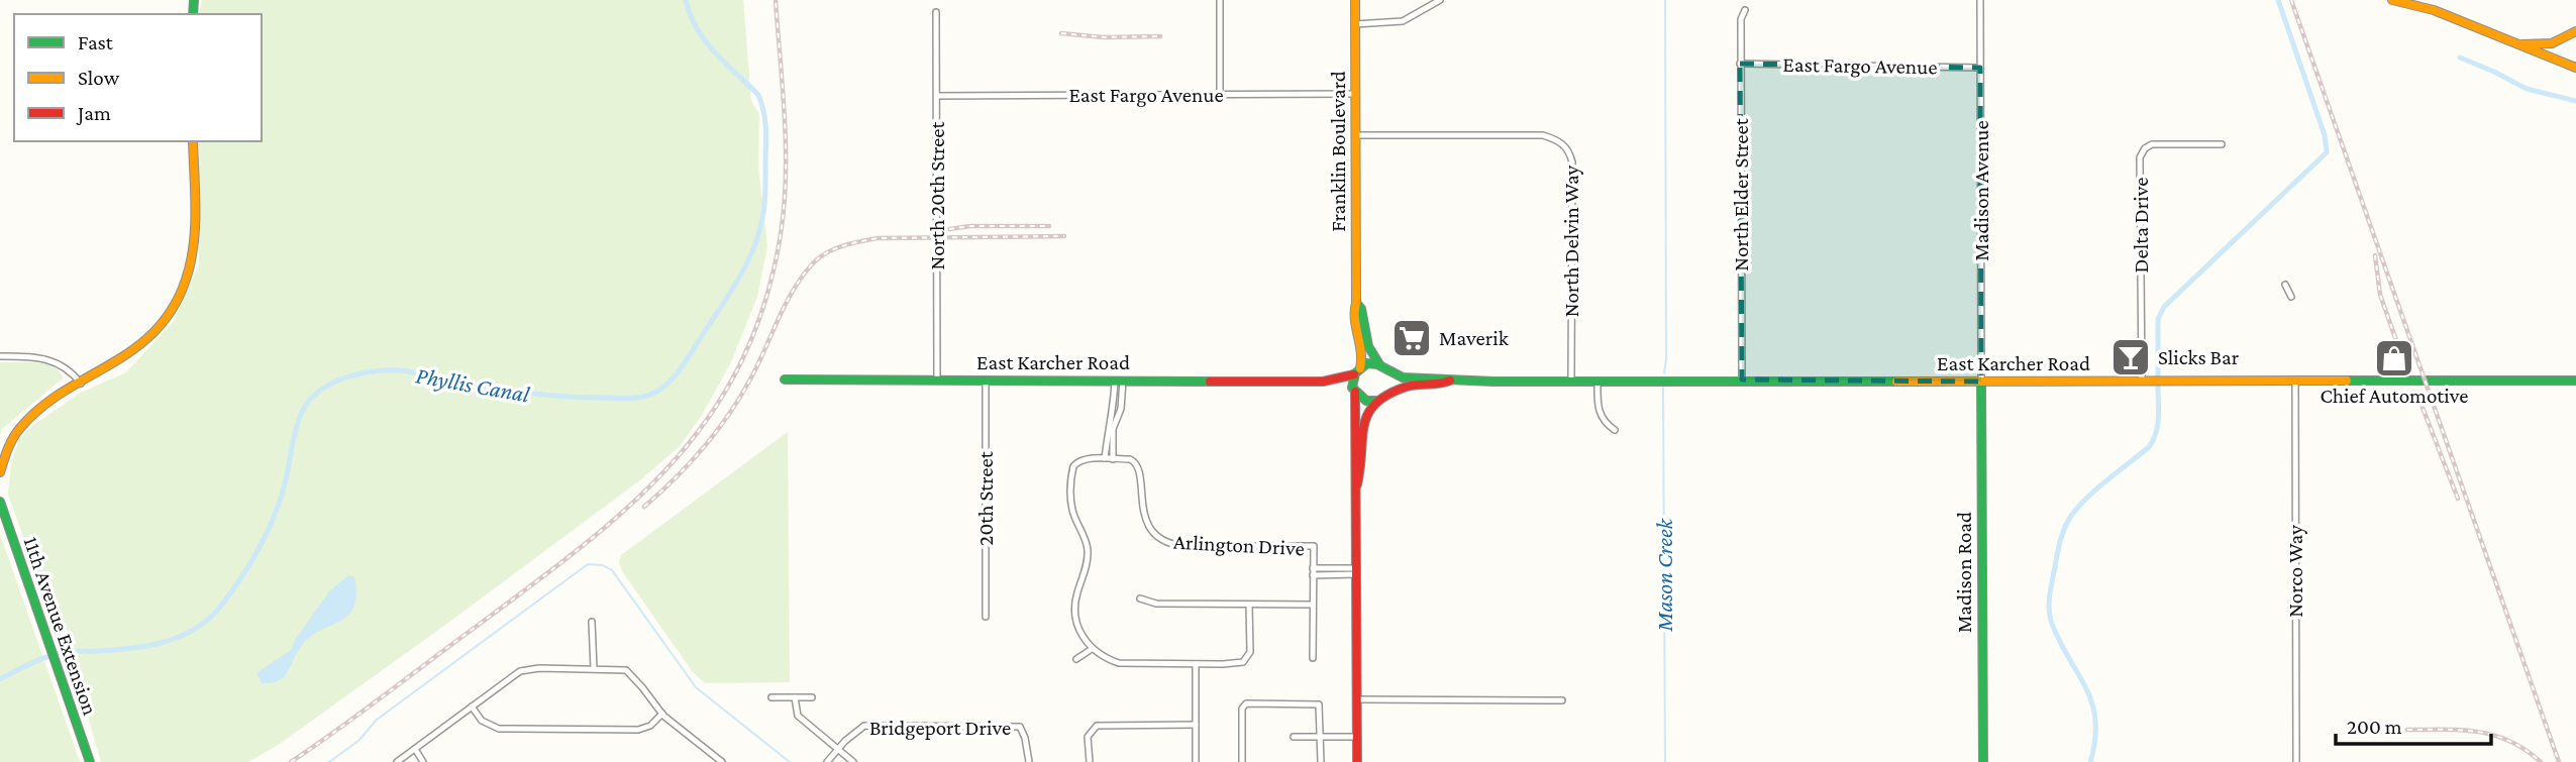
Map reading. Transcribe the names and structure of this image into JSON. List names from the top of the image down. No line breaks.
{"streets":{"main road":["Franklin Boulevard","East Karcher Road","Madison Road","11th Avenue Extension"],"street":["East Fargo Avenue","Madison Avenue","North Elder Street","North 20th Street","Delta Drive","North Delvin Way","20th Street","Arlington Drive","Norco Way","Bridgeport Drive"]},"crossings":[["East Fargo Avenue","Franklin Boulevard"],["East Fargo Avenue","Madison Avenue"],["East Fargo Avenue","North Elder Street"],["East Fargo Avenue","North 20th Street"],["Franklin Boulevard","North Delvin Way"],["Franklin Boulevard","Arlington Drive"],["Madison Avenue","East Karcher Road"],["Madison Avenue","Madison Road"],["North Elder Street","East Karcher Road"],["North 20th Street","East Karcher Road"],["Delta Drive","East Karcher Road"],["North Delvin Way","East Karcher Road"],["East Karcher Road","20th Street"],["East Karcher Road","Norco Way"],["East Karcher Road","Madison Road"]],"water":["Phyllis Canal","Mason Creek"],"places":{"supermarket":["Maverik"],"bar":["Slicks Bar"],"shop":["Chief Automotive"]},"legend":["Fast","Slow","Jam"],"scale_bar":"200 m"}
